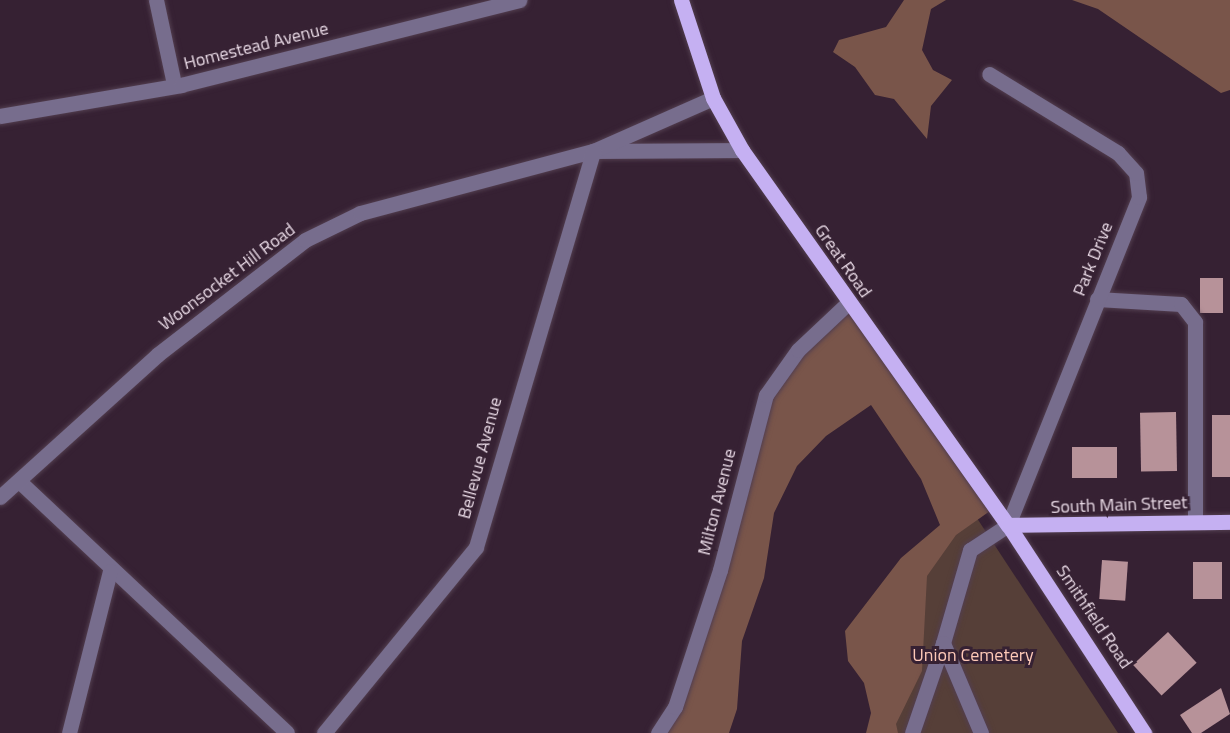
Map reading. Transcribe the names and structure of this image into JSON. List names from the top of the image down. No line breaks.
{"streets":{"main road":["Great Road","South Main Street","Smithfield Road"],"street":["Homestead Avenue","Park Drive","Woonsocket Hill Road","Bellevue Avenue","Milton Avenue"]},"crossings":[["Park Drive","Great Road"],["Park Drive","South Main Street"],["Park Drive","Smithfield Road"],["Great Road","Woonsocket Hill Road"],["Great Road","Milton Avenue"],["Great Road","South Main Street"],["Great Road","Smithfield Road"],["Woonsocket Hill Road","Bellevue Avenue"],["South Main Street","Smithfield Road"]],"parks":["Union Cemetery"]}
